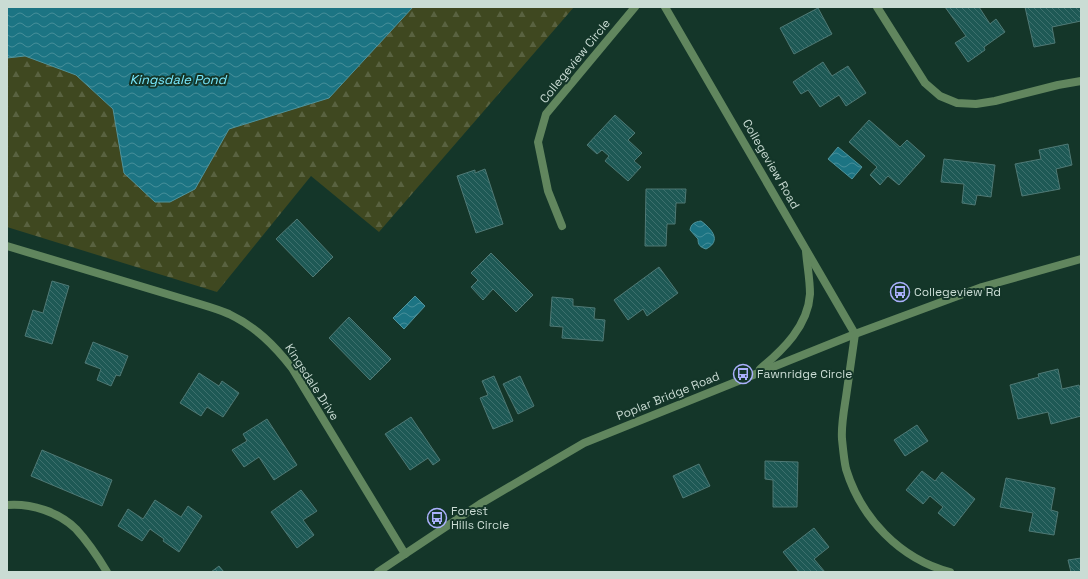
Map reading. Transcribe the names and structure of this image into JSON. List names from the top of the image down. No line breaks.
{"streets":{"street":["Collegeview Circle","Collegeview Road","Kingsdale Drive","Poplar Bridge Road"]},"crossings":[["Collegeview Road","Poplar Bridge Road"],["Kingsdale Drive","Poplar Bridge Road"]],"water":["Kingsdale Pond"],"places":{"bus stop":["Collegeview Rd","Fawnridge Circle","Forest Hills Circle"]}}
